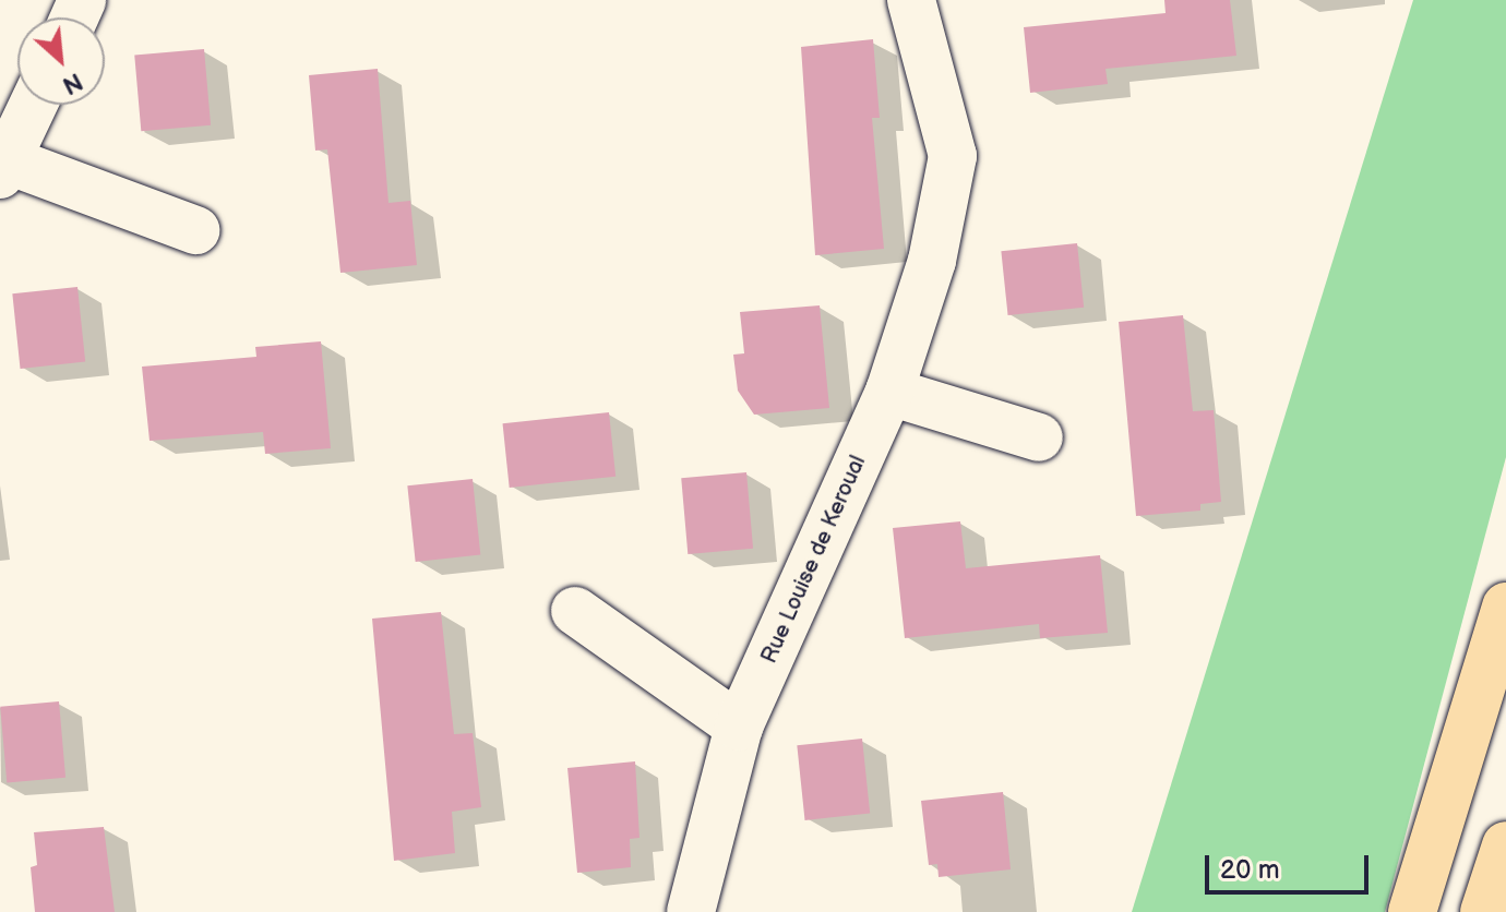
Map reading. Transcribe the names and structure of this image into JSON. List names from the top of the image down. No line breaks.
{"streets":{"street":["Rue Louise de Keroual"]},"scale_bar":"20 m","north":"bottom right"}
